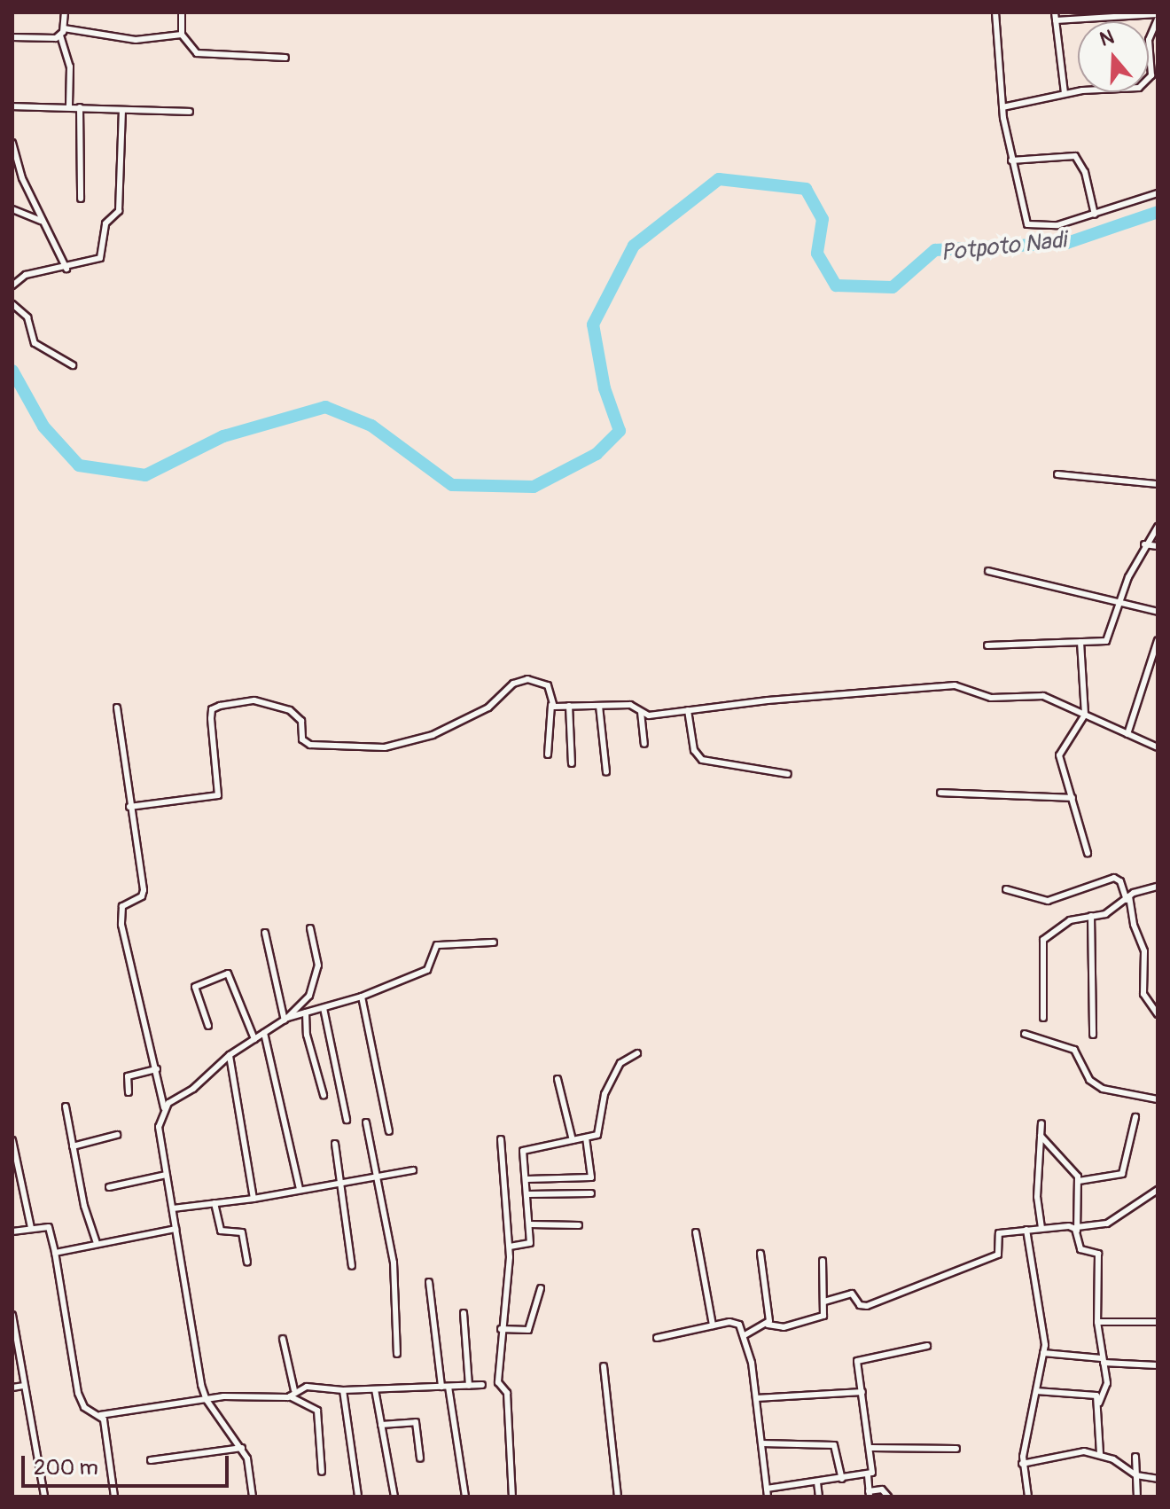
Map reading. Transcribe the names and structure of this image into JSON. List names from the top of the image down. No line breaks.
{"water":["Potpoto Nadi"],"scale_bar":"200 m","north":"top"}
